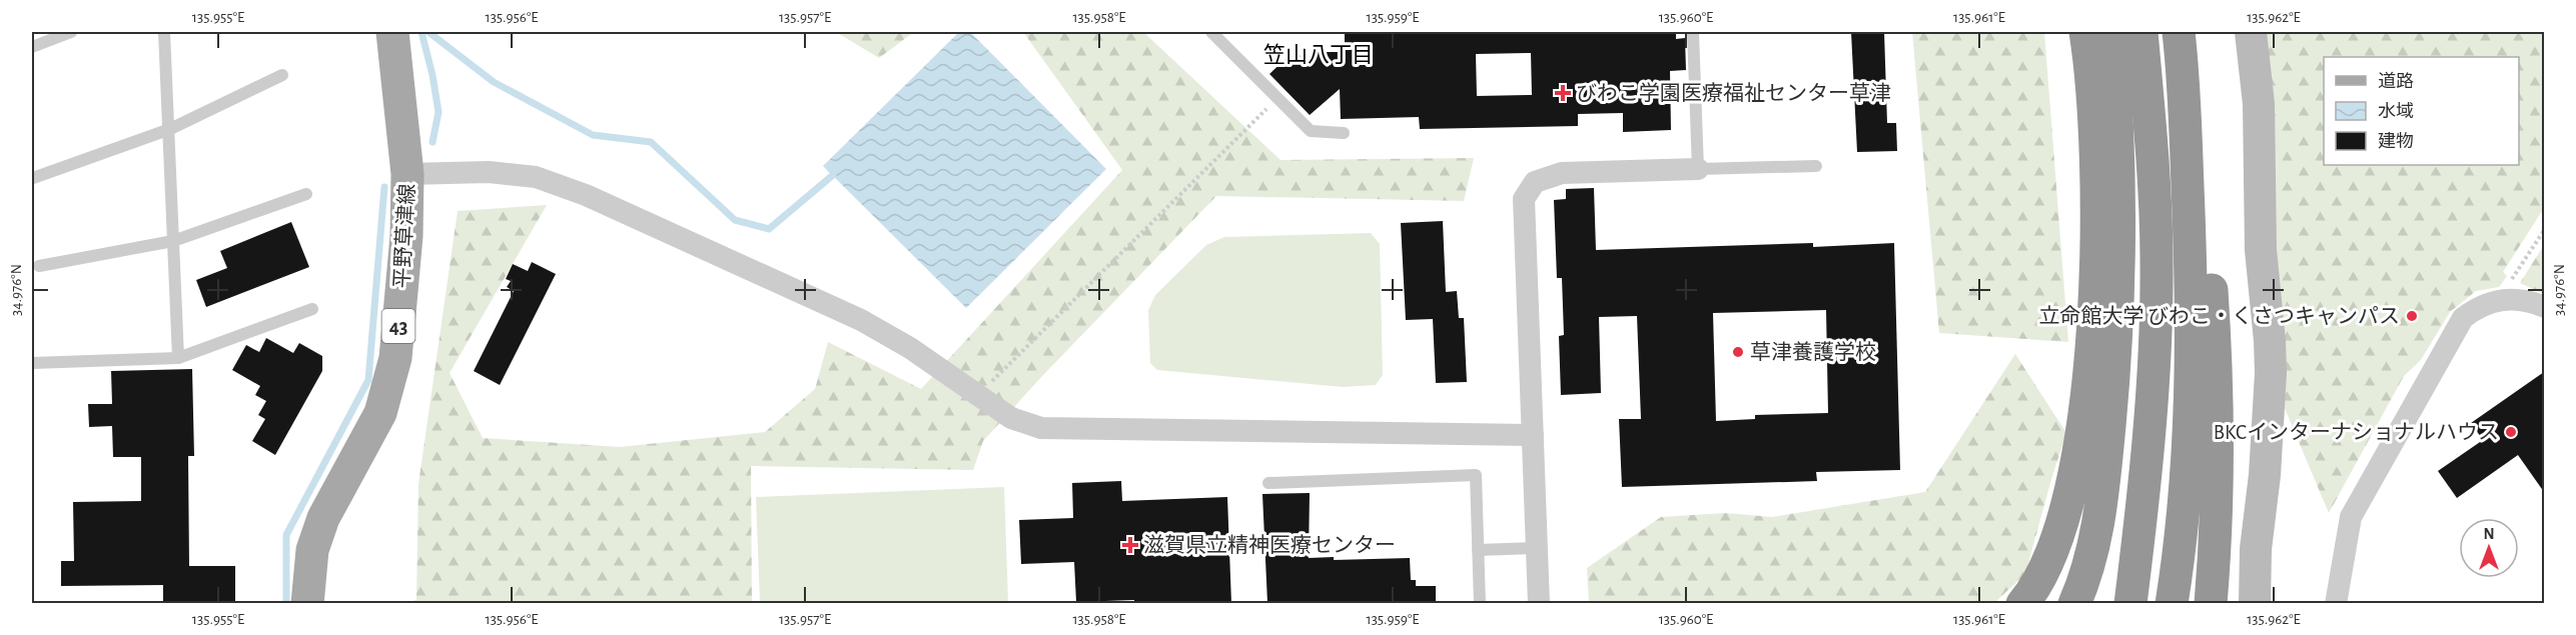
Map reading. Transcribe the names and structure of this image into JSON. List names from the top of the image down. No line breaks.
{"streets":{"main road":["平野草津線","43"]},"districts":["笠山八丁目"],"places":{"health":["びわこ学園医療福祉センター草津","滋賀県立精神医療センター"],"other":["立命館大学 びわこ・くさつキャンパス","草津養護学校","BKCインターナショナルハウス"]},"legend":["道路","水域","建物"],"north":"top","coordinates":["135.955°E","135.956°E","135.957°E","135.958°E","135.959°E","135.960°E","135.961°E","135.962°E","34.976°N"]}
